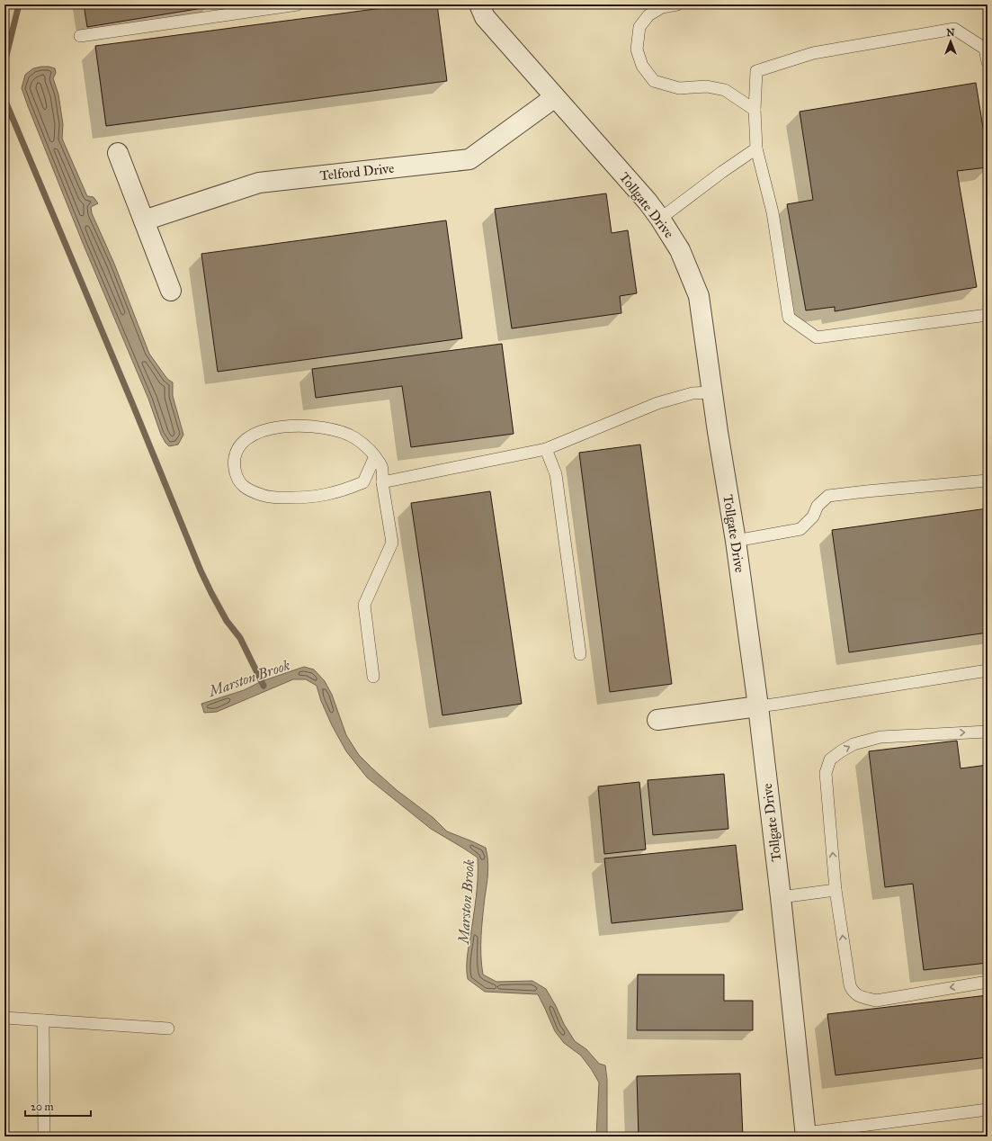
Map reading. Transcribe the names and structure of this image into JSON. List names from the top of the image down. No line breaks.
{"streets":{"street":["Telford Drive","Tollgate Drive"]},"crossings":[["Telford Drive","Tollgate Drive"]],"water":["Marston Brook"],"scale_bar":"20 m","north":"top"}
